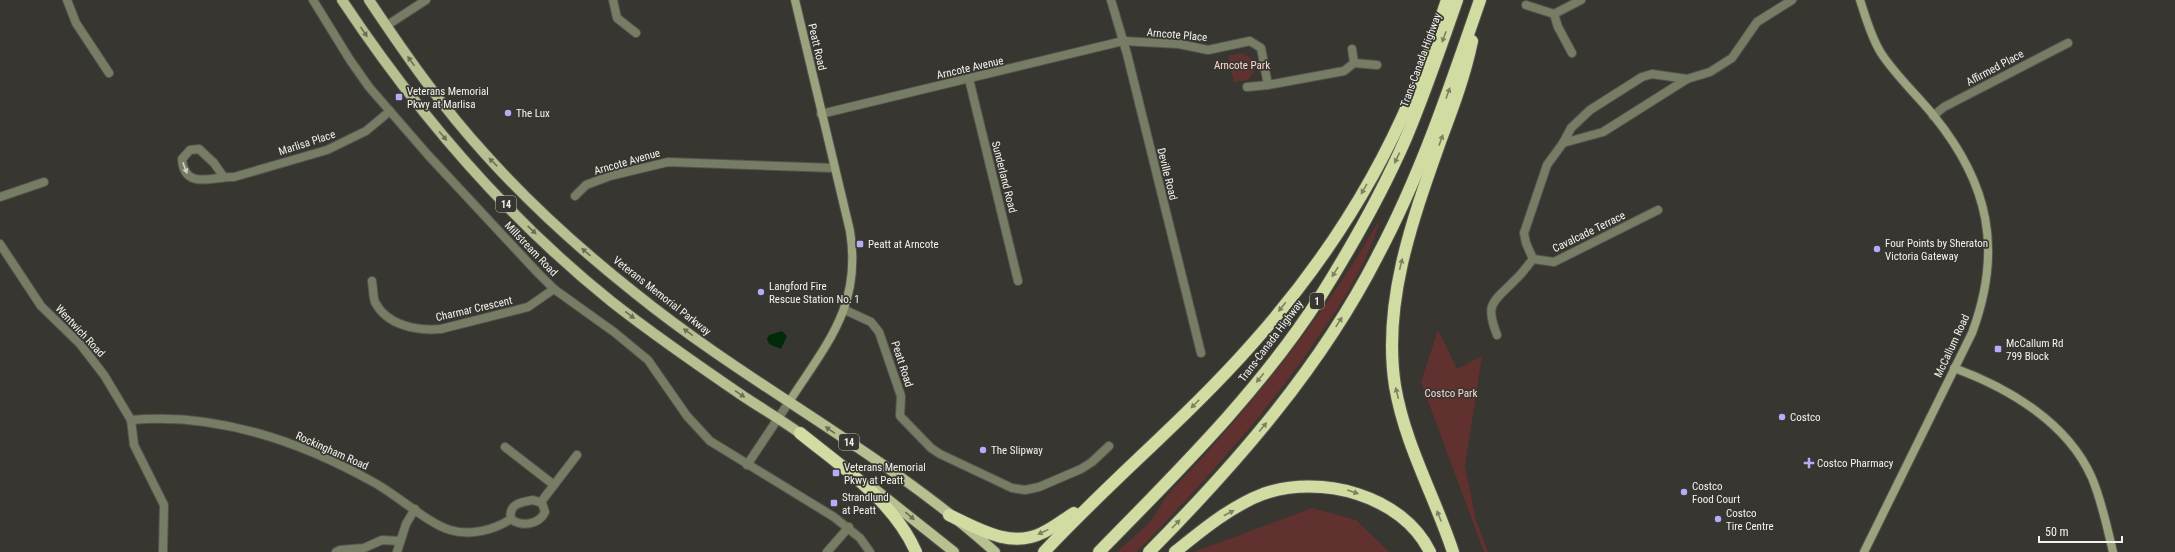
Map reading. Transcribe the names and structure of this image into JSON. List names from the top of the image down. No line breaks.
{"streets":{"highway":["Trans-Canada Highway","1"],"main road":["14","Veterans Memorial Parkway"],"street":["Arncote Place","Peatt Road","Arncote Avenue","Affirmed Place","Marlisa Place","Deville Road","Sunderland Road","Cavalcade Terrace","Millstream Road","Charmar Crescent","Wentwich Road","McCallum Road","Rockingham Road"]},"crossings":[["Arncote Place","Arncote Avenue"],["Arncote Place","Deville Road"],["Peatt Road","Arncote Avenue"],["Peatt Road","Veterans Memorial Parkway"],["Arncote Avenue","Deville Road"],["Arncote Avenue","Sunderland Road"],["Affirmed Place","McCallum Road"],["Marlisa Place","Millstream Road"],["Millstream Road","Charmar Crescent"],["Wentwich Road","Rockingham Road"]],"parks":["Arncote Park","Costco Park"],"places":{"transit":["Veterans Memorial Pkwy at Marlisa","Peatt at Arncote","McCallum Rd 799 Block","Veterans Memorial Pkwy at Peatt","Strandlund at Peatt"],"other":["The Lux","Four Points by Sheraton Victoria Gateway","Langford Fire Rescue Station No. 1","Costco","The Slipway","Costco Food Court","Costco Tire Centre"],"health":["Costco Pharmacy"]},"scale_bar":"50 m"}
